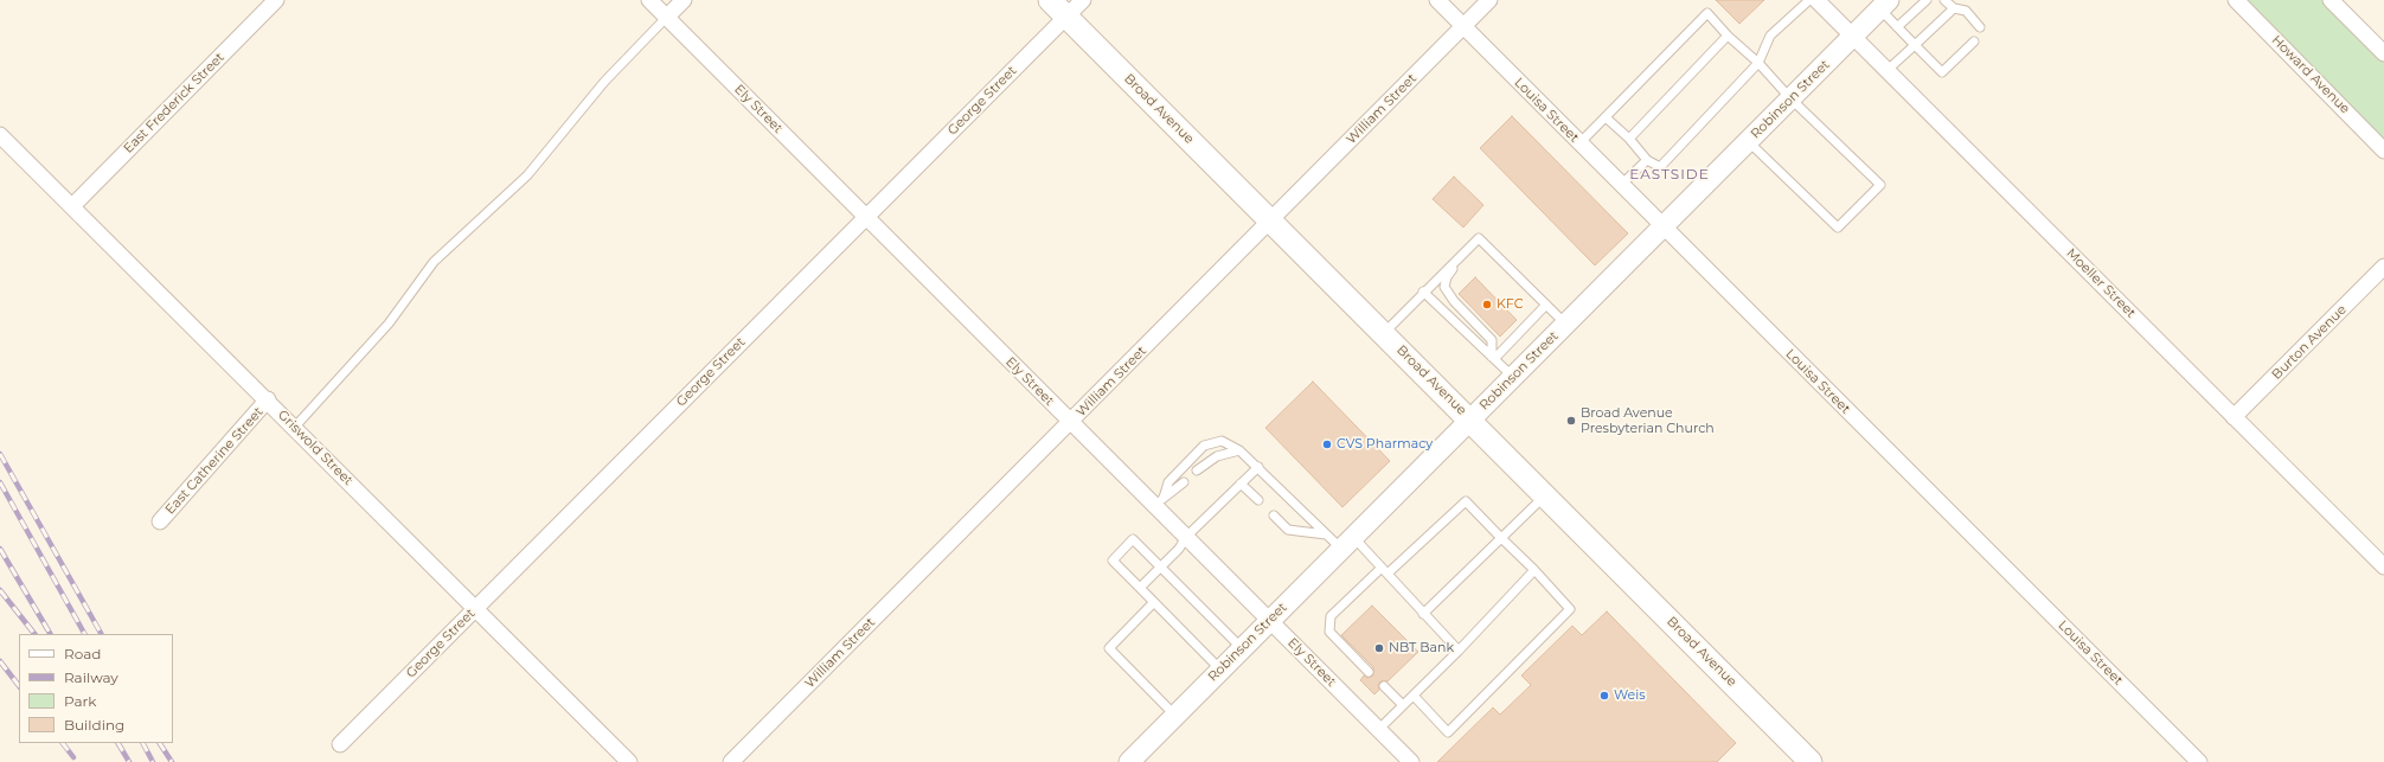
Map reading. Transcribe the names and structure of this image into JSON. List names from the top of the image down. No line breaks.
{"streets":{"main road":["Broad Avenue"],"street":["Howard Avenue","Robinson Street","George Street","East Frederick Street","Ely Street","William Street","Louisa Street","Moeller Street","Burton Avenue","Griswold Street","East Catherine Street"]},"crossings":[["Robinson Street","Ely Street"],["Robinson Street","Broad Avenue"],["Robinson Street","Louisa Street"],["Robinson Street","Moeller Street"],["George Street","Ely Street"],["George Street","Broad Avenue"],["George Street","Griswold Street"],["East Frederick Street","Griswold Street"],["Ely Street","William Street"],["Broad Avenue","William Street"],["William Street","Louisa Street"],["Moeller Street","Burton Avenue"],["Griswold Street","East Catherine Street"]],"districts":["EASTSIDE"],"places":["KFC","Broad Avenue Presbyterian Church","CVS Pharmacy","NBT Bank","Weis"],"legend":["Road","Railway","Park","Building"]}
